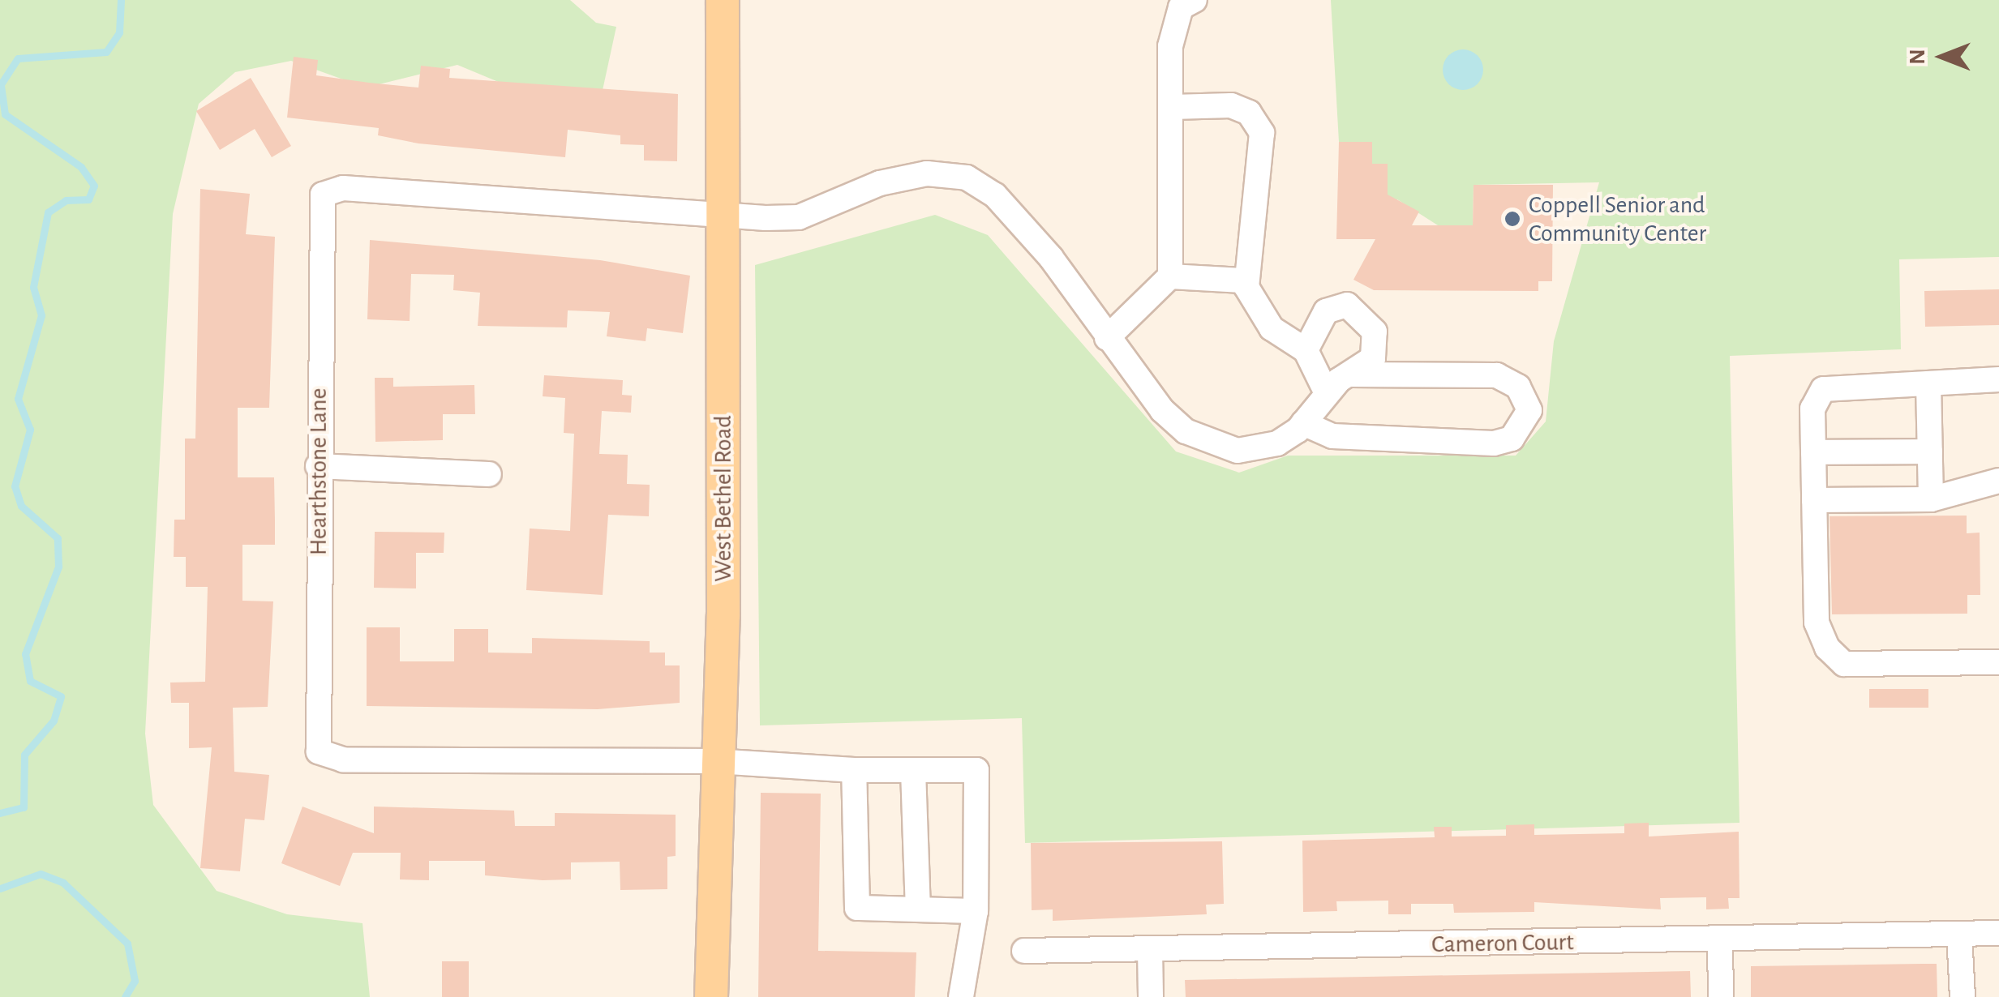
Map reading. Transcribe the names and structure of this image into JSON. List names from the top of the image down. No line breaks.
{"streets":{"main road":["West Bethel Road"],"street":["Hearthstone Lane","Cameron Court"]},"crossings":[["Hearthstone Lane","West Bethel Road"]],"places":["Coppell Senior and Community Center"],"north":"left"}
